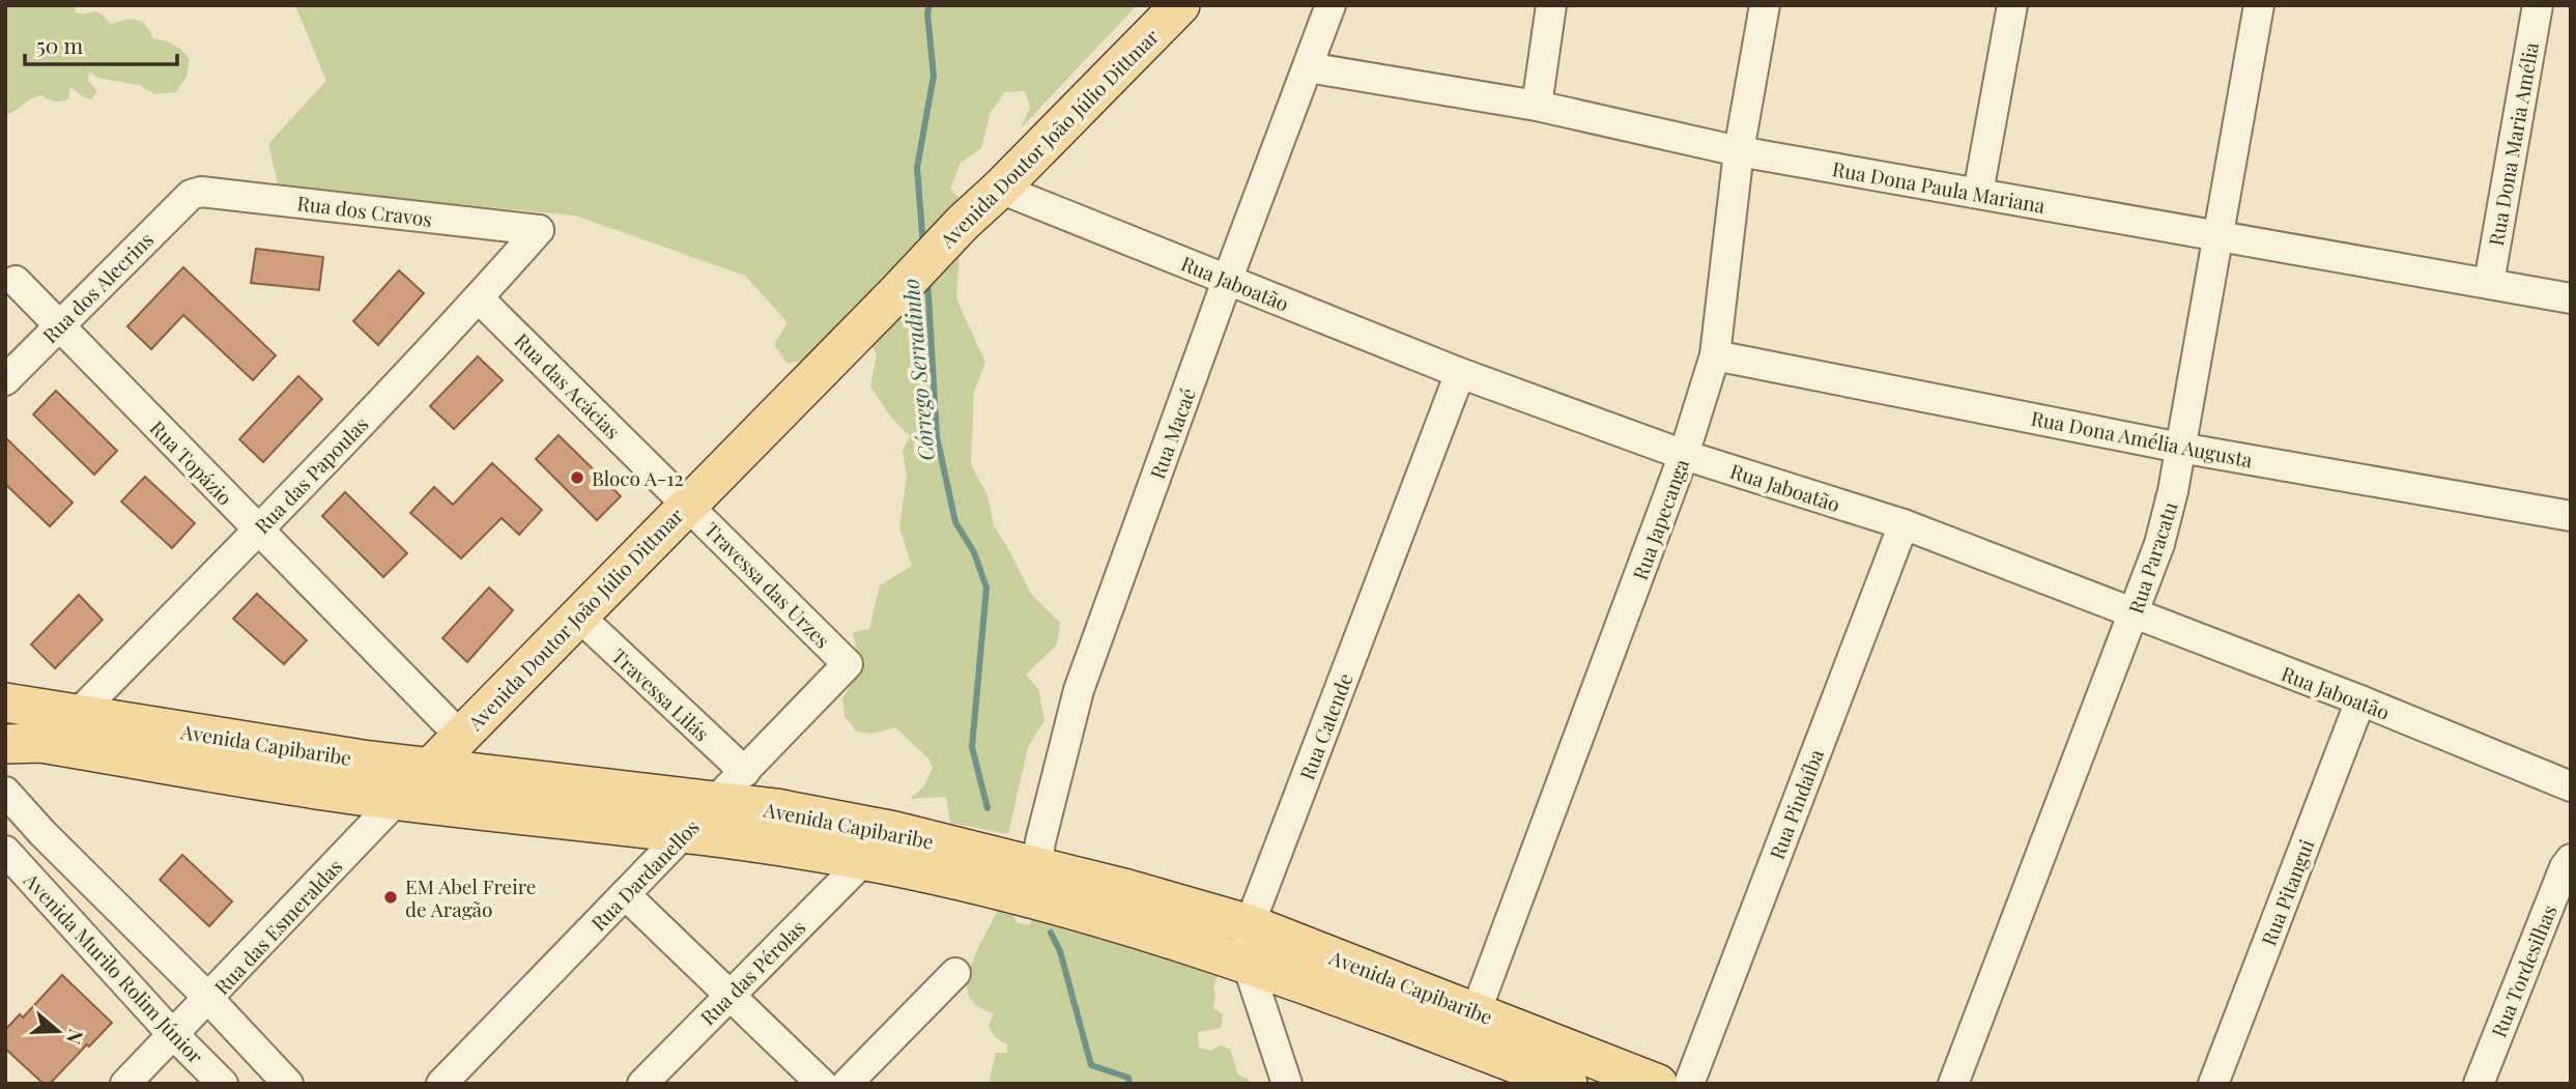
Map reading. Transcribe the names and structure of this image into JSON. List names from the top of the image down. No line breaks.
{"streets":{"main road":["Avenida Doutor João Júlio Dittmar","Avenida Capibaribe","Rua das Esmeraldas"],"street":["Rua Dona Maria Amélia","Rua Dona Paula Mariana","Rua dos Cravos","Rua Jaboatão","Rua dos Alecrins","Rua das Acácias","Rua Macaé","Rua Dona Amélia Augusta","Rua Topázio","Rua das Papoulas","Rua Japecanga","Rua Paracatu","Travessa das Urzes","Travessa Lilás","Rua Catende","Rua Pindaíba","Rua Dardanellos","Rua Pitangui","Avenida Murilo Rolim Júnior","Rua Tordesilhas","Rua das Pérolas"]},"crossings":[["Avenida Doutor João Júlio Dittmar","Rua Jaboatão"],["Avenida Doutor João Júlio Dittmar","Rua das Acácias"],["Avenida Doutor João Júlio Dittmar","Rua Topázio"],["Avenida Doutor João Júlio Dittmar","Travessa das Urzes"],["Avenida Doutor João Júlio Dittmar","Travessa Lilás"],["Avenida Doutor João Júlio Dittmar","Avenida Capibaribe"],["Avenida Doutor João Júlio Dittmar","Rua das Esmeraldas"],["Rua Dona Maria Amélia","Rua Dona Paula Mariana"],["Rua Dona Paula Mariana","Rua Macaé"],["Rua Dona Paula Mariana","Rua Japecanga"],["Rua Dona Paula Mariana","Rua Paracatu"],["Rua dos Cravos","Rua dos Alecrins"],["Rua dos Cravos","Rua das Papoulas"],["Rua Jaboatão","Rua Macaé"],["Rua Jaboatão","Rua Japecanga"],["Rua Jaboatão","Rua Paracatu"],["Rua Jaboatão","Rua Catende"],["Rua Jaboatão","Rua Pindaíba"],["Rua Jaboatão","Rua Pitangui"],["Rua dos Alecrins","Rua Topázio"],["Rua das Acácias","Rua das Papoulas"],["Rua das Acácias","Travessa das Urzes"],["Rua Macaé","Avenida Capibaribe"],["Rua Dona Amélia Augusta","Rua Japecanga"],["Rua Dona Amélia Augusta","Rua Paracatu"],["Rua Topázio","Rua das Papoulas"],["Rua das Papoulas","Avenida Capibaribe"],["Rua Japecanga","Avenida Capibaribe"],["Travessa das Urzes","Rua Dardanellos"],["Travessa Lilás","Rua Dardanellos"],["Rua Catende","Avenida Capibaribe"],["Avenida Capibaribe","Rua Dardanellos"],["Avenida Capibaribe","Rua das Esmeraldas"],["Avenida Capibaribe","Rua das Pérolas"],["Rua das Esmeraldas","Avenida Murilo Rolim Júnior"]],"water":["Córrego Serradinho"],"places":["Bloco A-12","EM Abel Freire de Aragão"],"scale_bar":"50 m","north":"right"}
